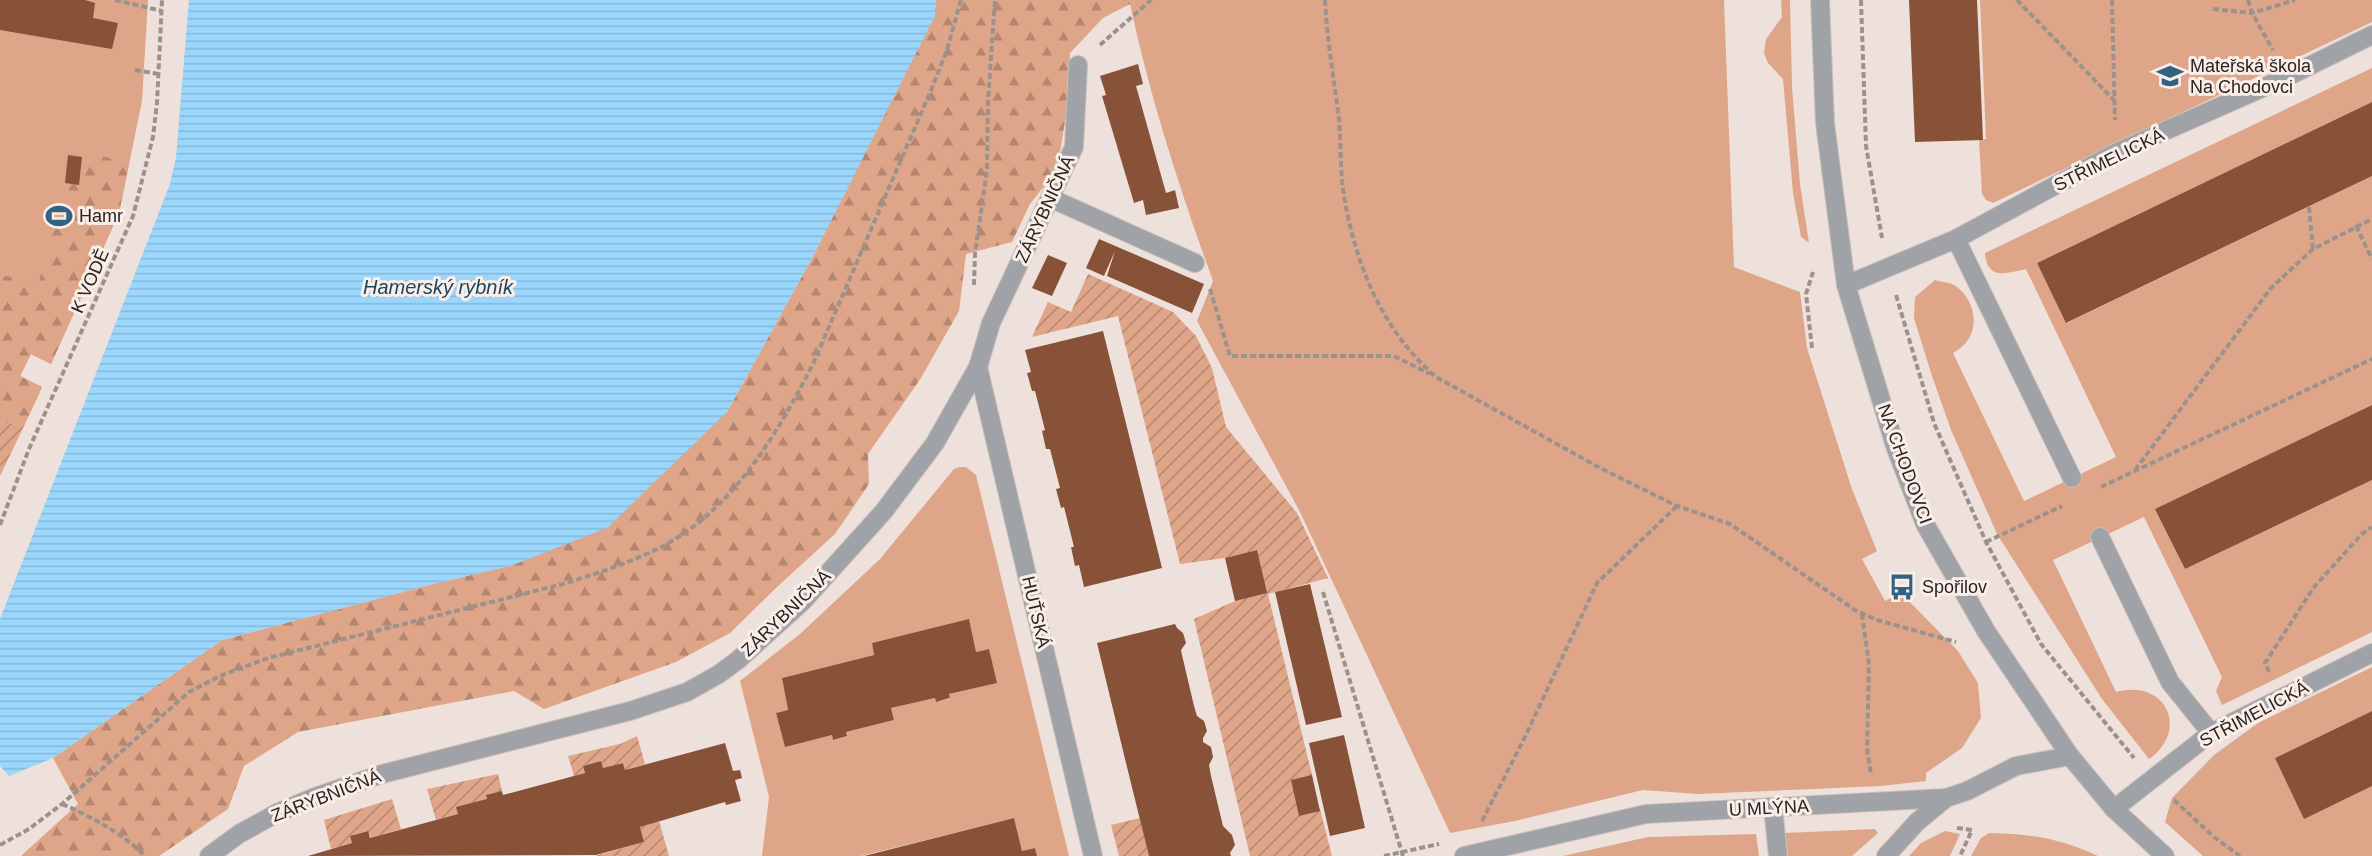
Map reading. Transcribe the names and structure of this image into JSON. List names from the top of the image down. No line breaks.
{"streets":{"street":["STŘIMELICKÁ","ZÁRYBNIČNÁ","NA CHODOVCI","HUŤSKÁ","U MLÝNA"],"path":["K VODĚ"]},"crossings":[["STŘIMELICKÁ","NA CHODOVCI"],["ZÁRYBNIČNÁ","HUŤSKÁ"],["NA CHODOVCI","U MLÝNA"]],"water":["Hamerský rybník"],"places":{"school or university":["Mateřská škola Na Chodovci"],"sports":["Hamr"],"bus stop":["Spořilov"]}}
